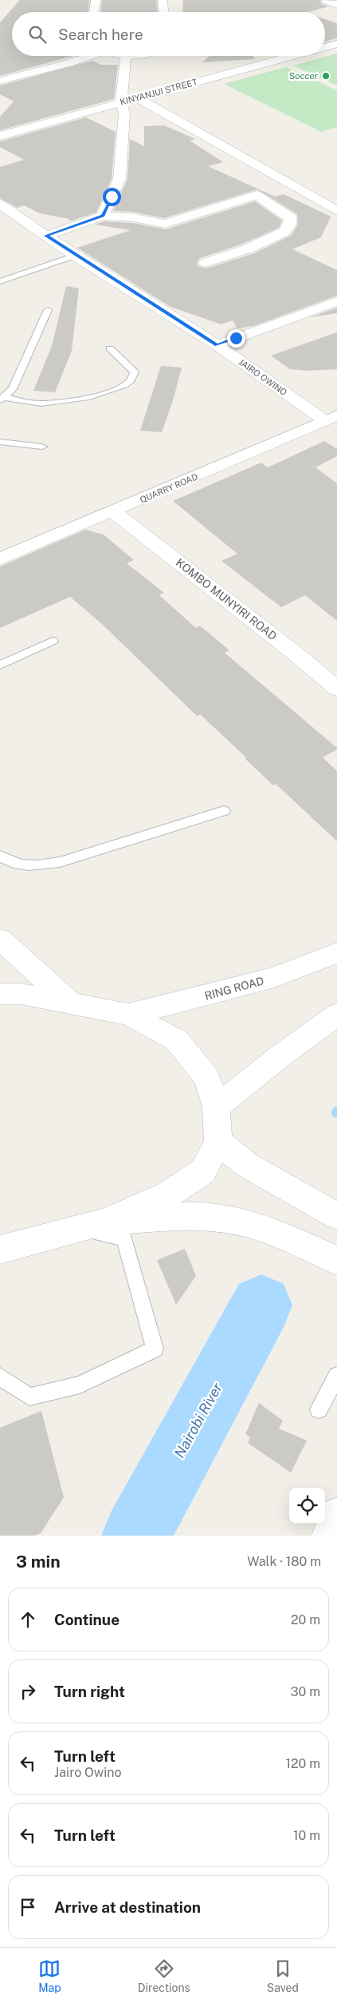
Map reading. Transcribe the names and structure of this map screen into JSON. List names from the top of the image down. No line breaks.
{"streets":{"street":["KINYANJUI STREET","JAIRO OWINO","QUARRY ROAD","KOMBO MUNYIRI ROAD","RING ROAD"]},"crossings":[["JAIRO OWINO","QUARRY ROAD"],["QUARRY ROAD","KOMBO MUNYIRI ROAD"]],"water":["Nairobi River"],"places":["Soccer"],"page":{"search":"Search here","heading":["3 min","Walk · 180 m"],"list":[["Continue","20 m"],["Turn right","30 m"],["Turn left","Jairo Owino","120 m"],["Turn left","10 m"],"Arrive at destination"],"nav":["Map","Directions","Saved"]}}
